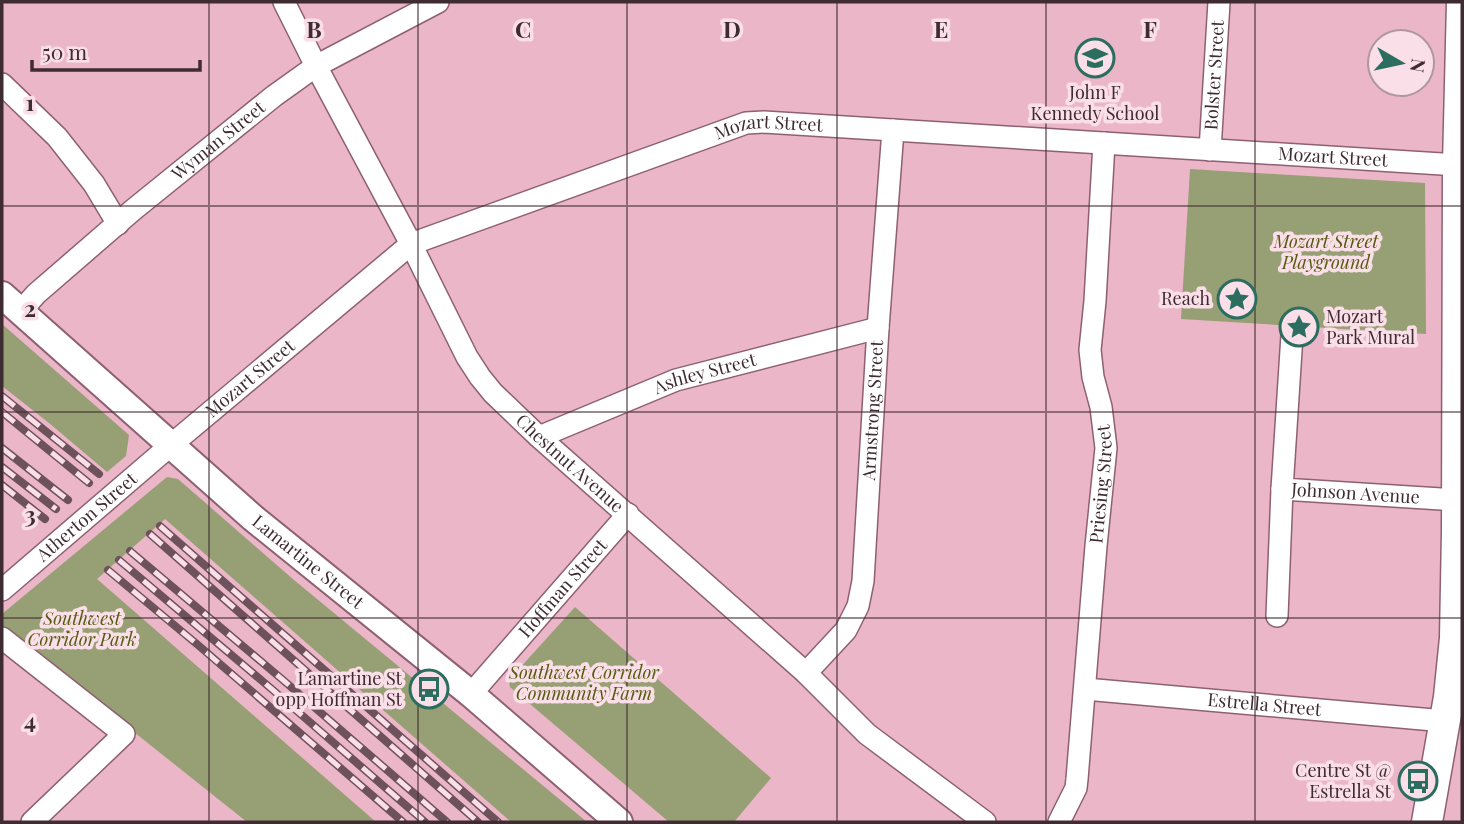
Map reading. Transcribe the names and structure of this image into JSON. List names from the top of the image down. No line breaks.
{"streets":{"street":["Bolster Street","Mozart Street","Wyman Street","Ashley Street","Armstrong Street","Chestnut Avenue","Priesing Street","Johnson Avenue","Atherton Street","Lamartine Street","Hoffman Street","Estrella Street"]},"crossings":[["Bolster Street","Mozart Street"],["Mozart Street","Armstrong Street"],["Mozart Street","Chestnut Avenue"],["Mozart Street","Priesing Street"],["Mozart Street","Atherton Street"],["Mozart Street","Lamartine Street"],["Wyman Street","Chestnut Avenue"],["Wyman Street","Lamartine Street"],["Ashley Street","Armstrong Street"],["Ashley Street","Chestnut Avenue"],["Armstrong Street","Chestnut Avenue"],["Chestnut Avenue","Hoffman Street"],["Priesing Street","Estrella Street"],["Atherton Street","Lamartine Street"],["Lamartine Street","Hoffman Street"]],"parks":["Mozart Street Playground","Southwest Corridor Park","Southwest Corridor Community Farm"],"places":{"school or university":["John F Kennedy School"],"place":["Reach","Mozart Park Mural"],"bus stop":["Lamartine St opp Hoffman St","Centre St @ Estrella St"]},"scale_bar":"50 m","north":"right","grid":{"columns":["B","C","D","E","F"],"rows":["1","2","3","4"]}}
